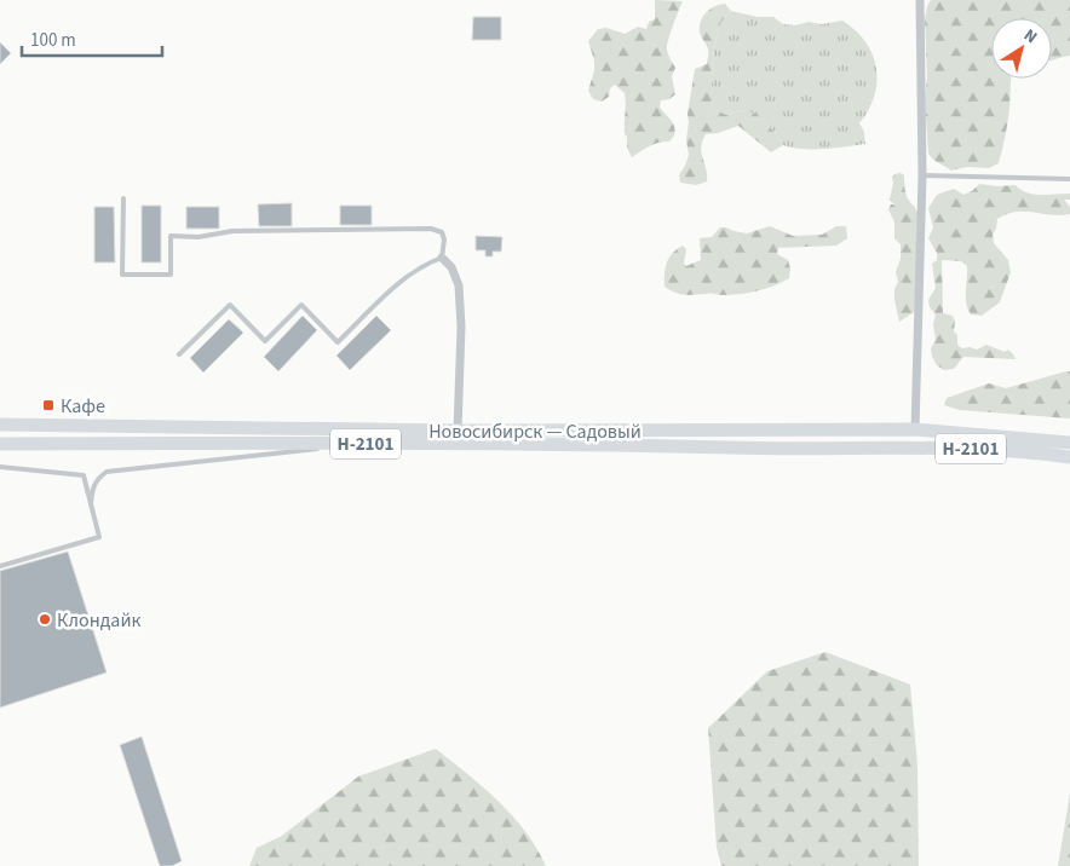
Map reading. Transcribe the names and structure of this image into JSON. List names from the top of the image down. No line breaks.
{"streets":{"main road":["Новосибирск — Садовый","Н-2101"]},"places":{"transit":["Кафе"],"other":["Клондайк"]},"scale_bar":"100 m","north":"top right"}
